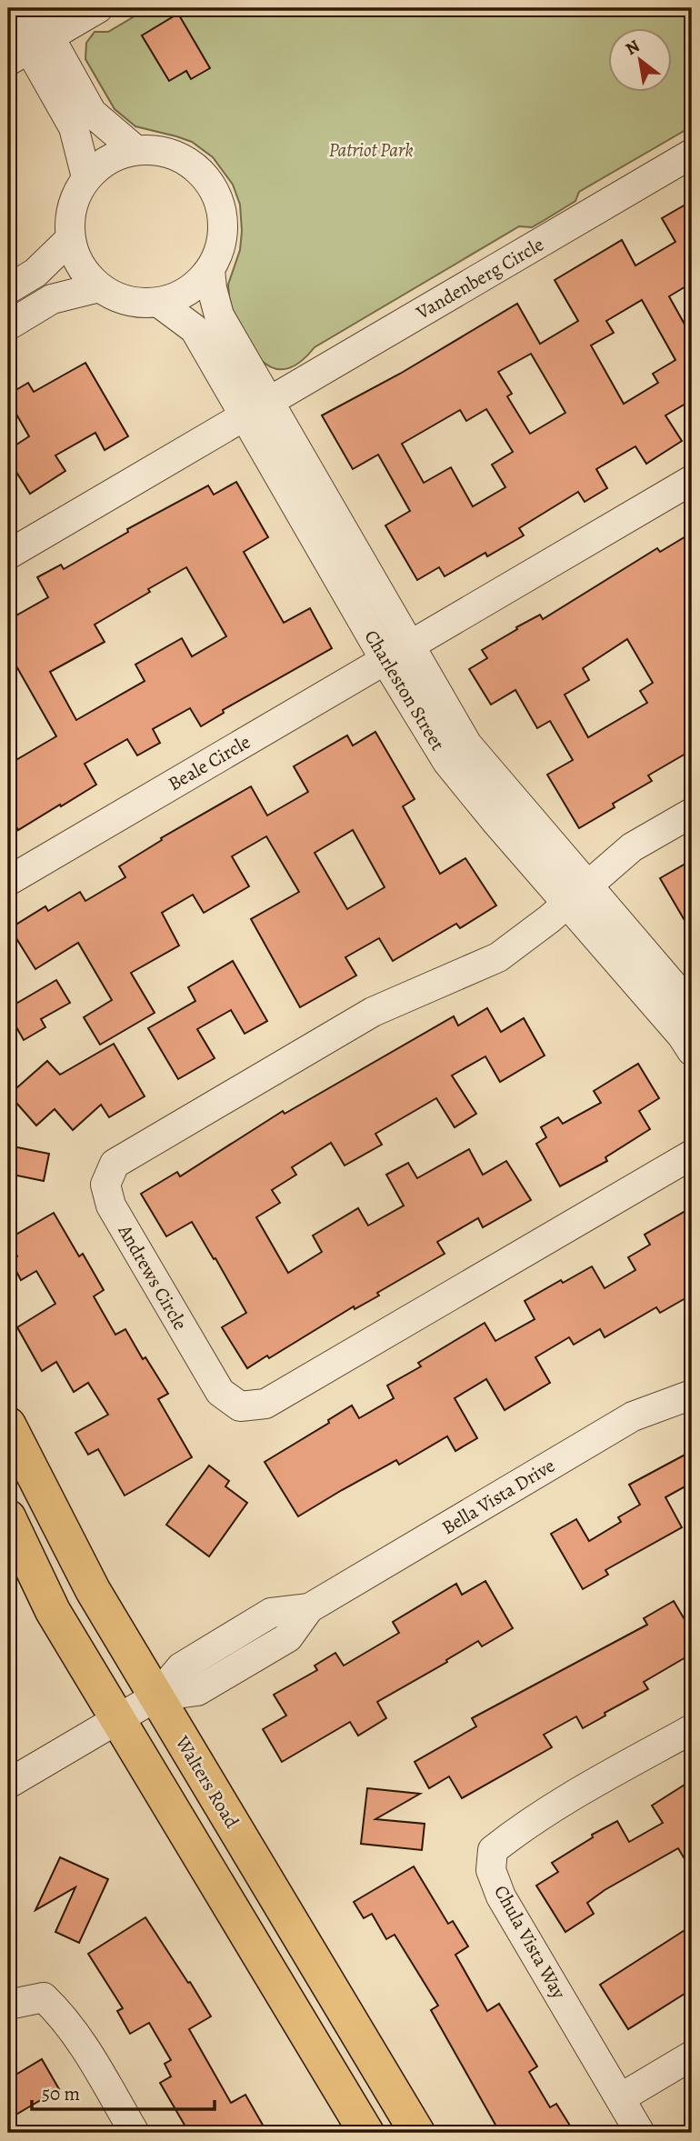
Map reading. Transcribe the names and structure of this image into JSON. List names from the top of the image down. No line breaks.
{"streets":{"main road":["Walters Road"],"street":["Vandenberg Circle","Charleston Street","Beale Circle","Andrews Circle","Bella Vista Drive","Chula Vista Way"]},"crossings":[["Vandenberg Circle","Charleston Street"],["Charleston Street","Beale Circle"],["Charleston Street","Andrews Circle"],["Bella Vista Drive","Walters Road"]],"parks":["Patriot Park"],"scale_bar":"50 m","north":"top left"}
